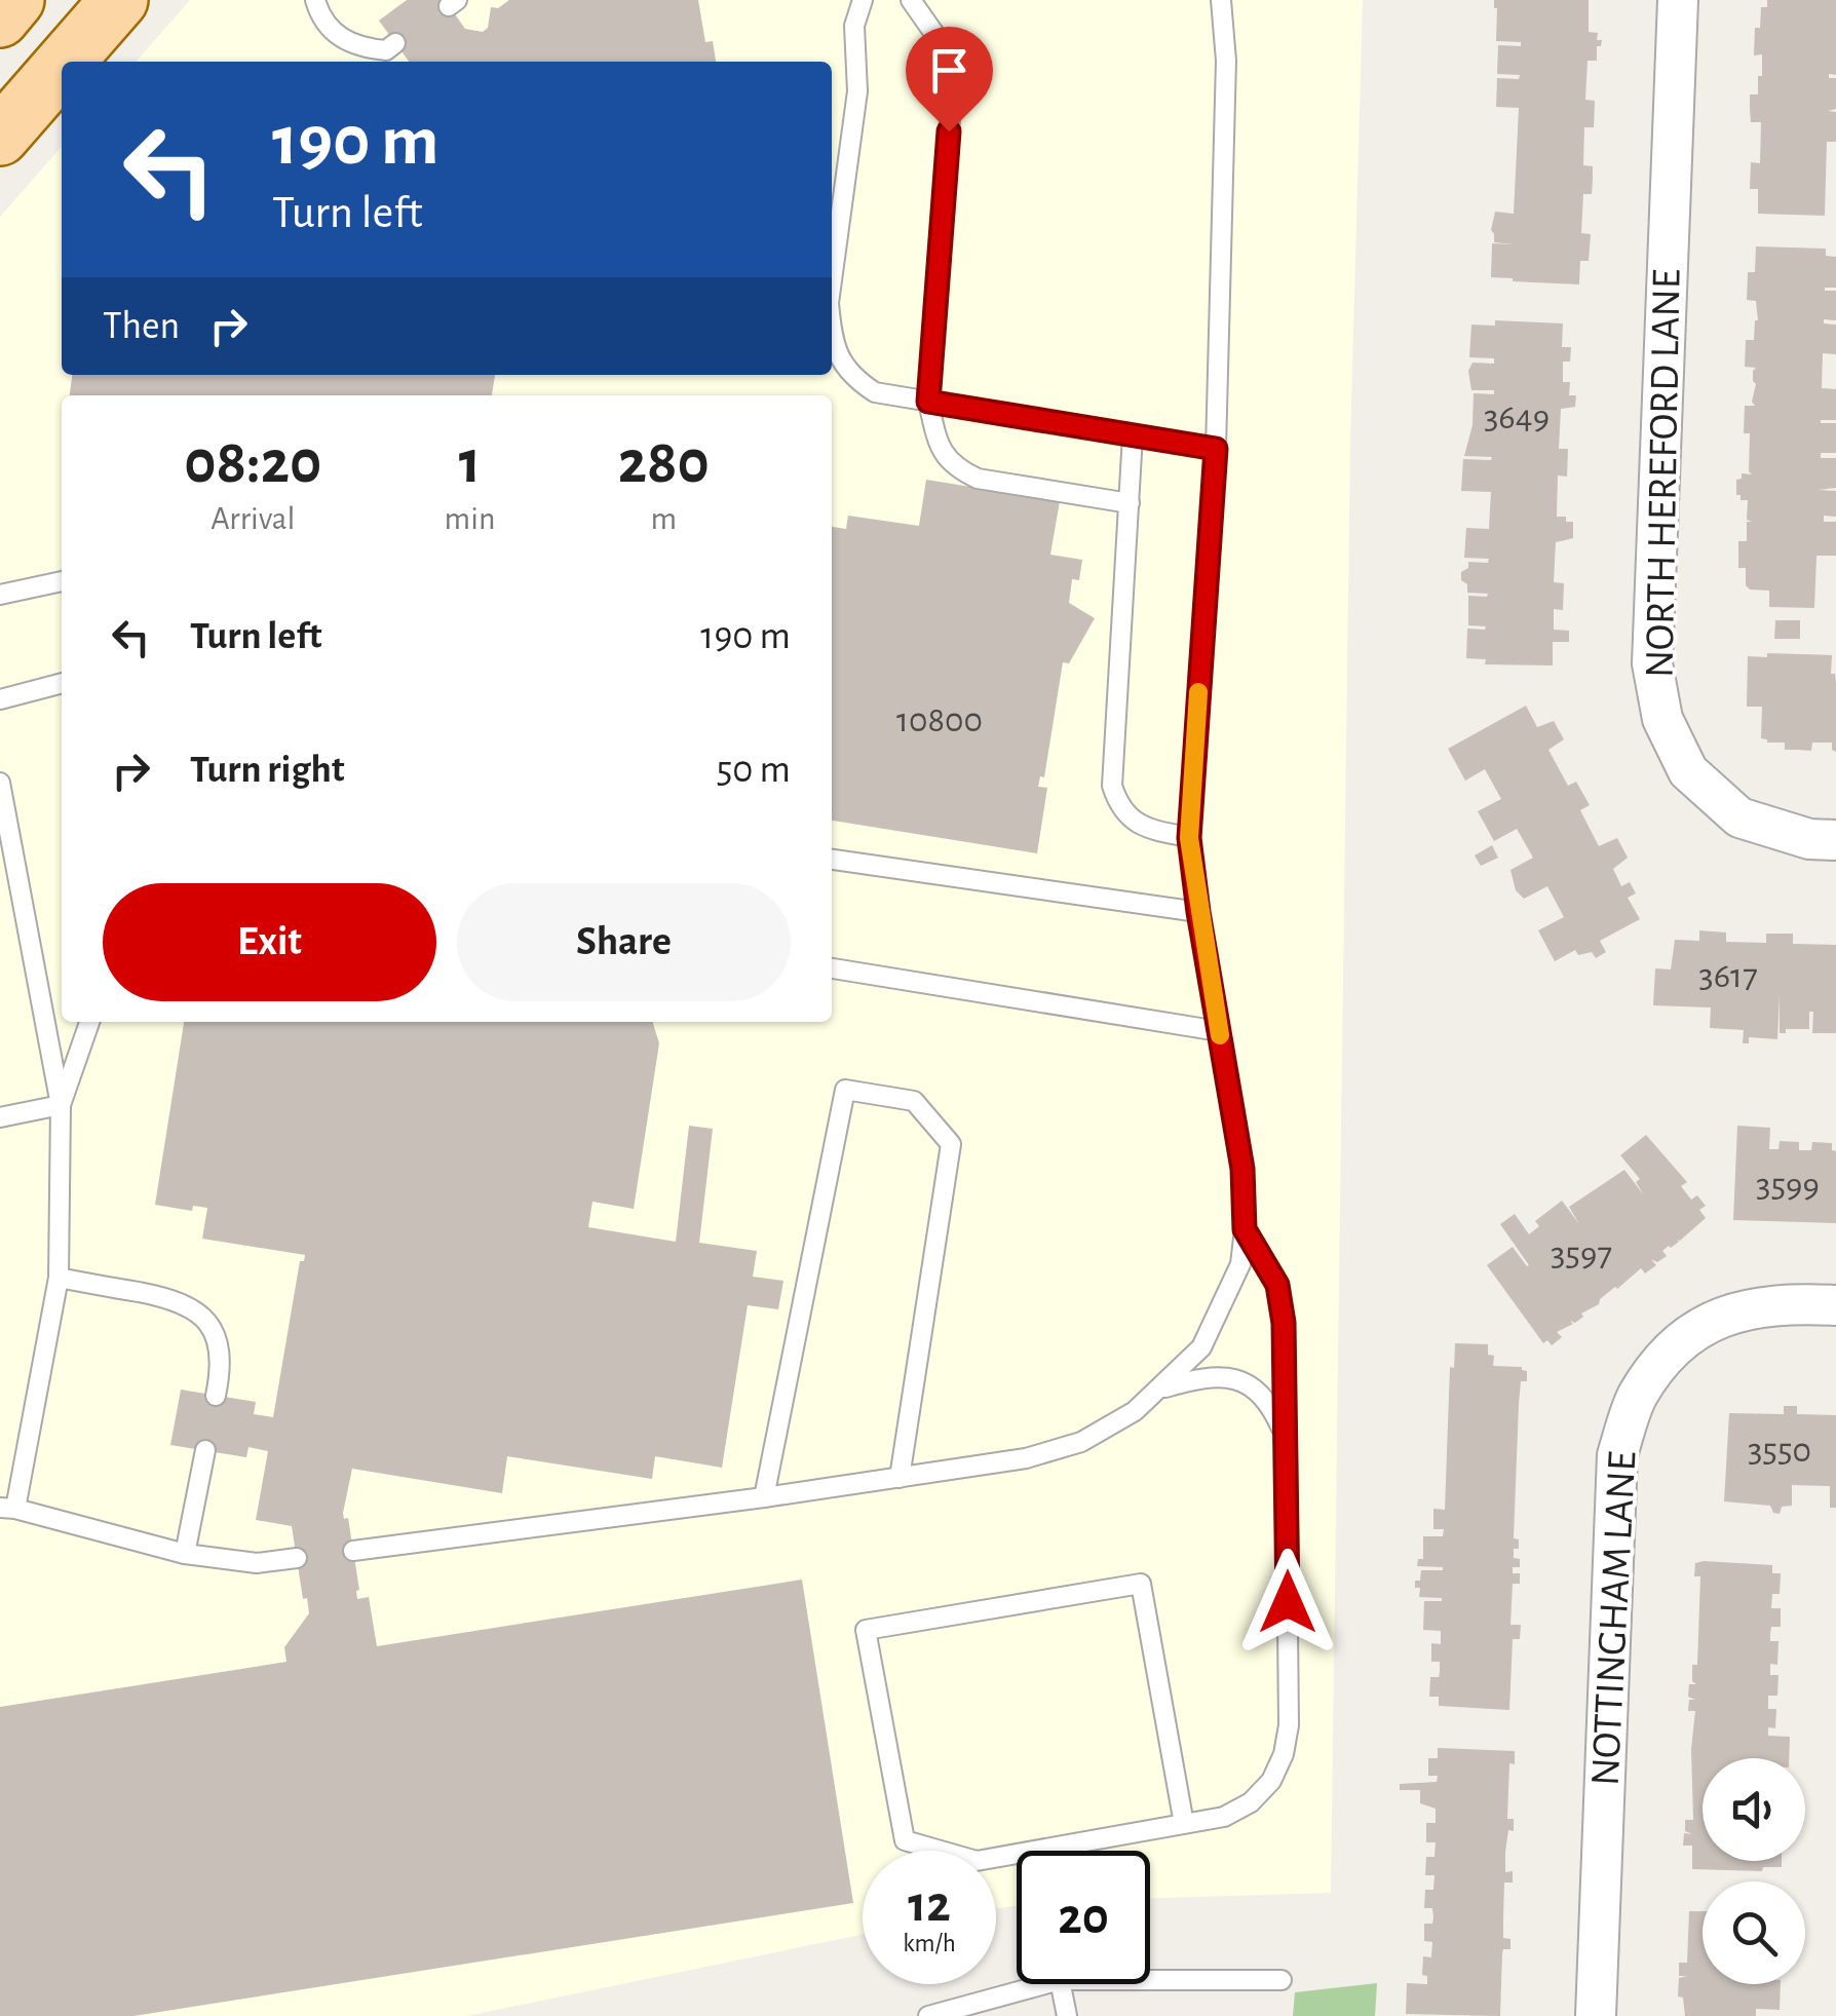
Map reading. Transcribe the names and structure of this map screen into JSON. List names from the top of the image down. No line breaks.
{"streets":{"street":["NORTH HEREFORD LANE","NOTTINGHAM LANE"]},"house_numbers":["3649","10800","3617","3599","3597","3550"],"page":{"turn":["190 m","Turn left"],"then":"Then","eta":["08:20","Arrival","1","min","280","m"],"list":[{"name":"Turn left","value":"190 m"},{"name":"Turn right","value":"50 m"}],"buttons":["Exit","Share"],"speed":"12 km/h","limit":"20"}}
